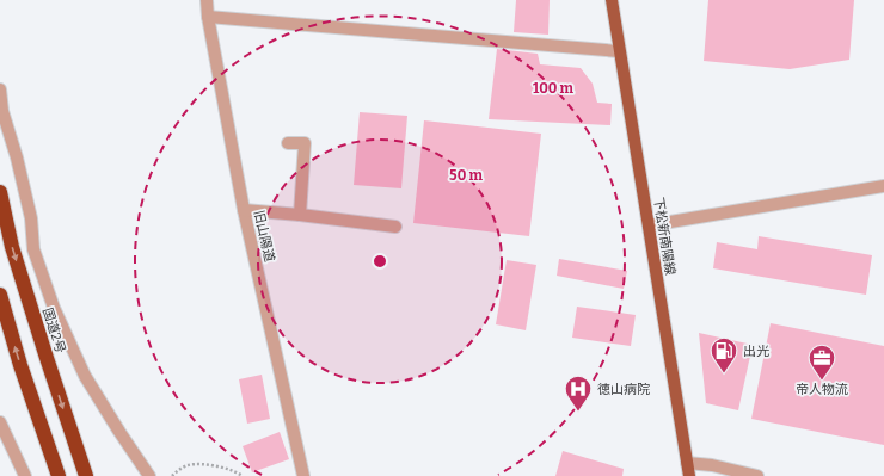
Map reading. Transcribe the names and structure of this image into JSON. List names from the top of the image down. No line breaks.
{"streets":{"highway":["国道2号"],"main road":["下松新南陽線"],"street":["旧山陽道"]},"places":{"fuel station":["出光"],"office":["帝人物流"],"hospital":["徳山病院"]},"rings":["100 m","50 m"]}
